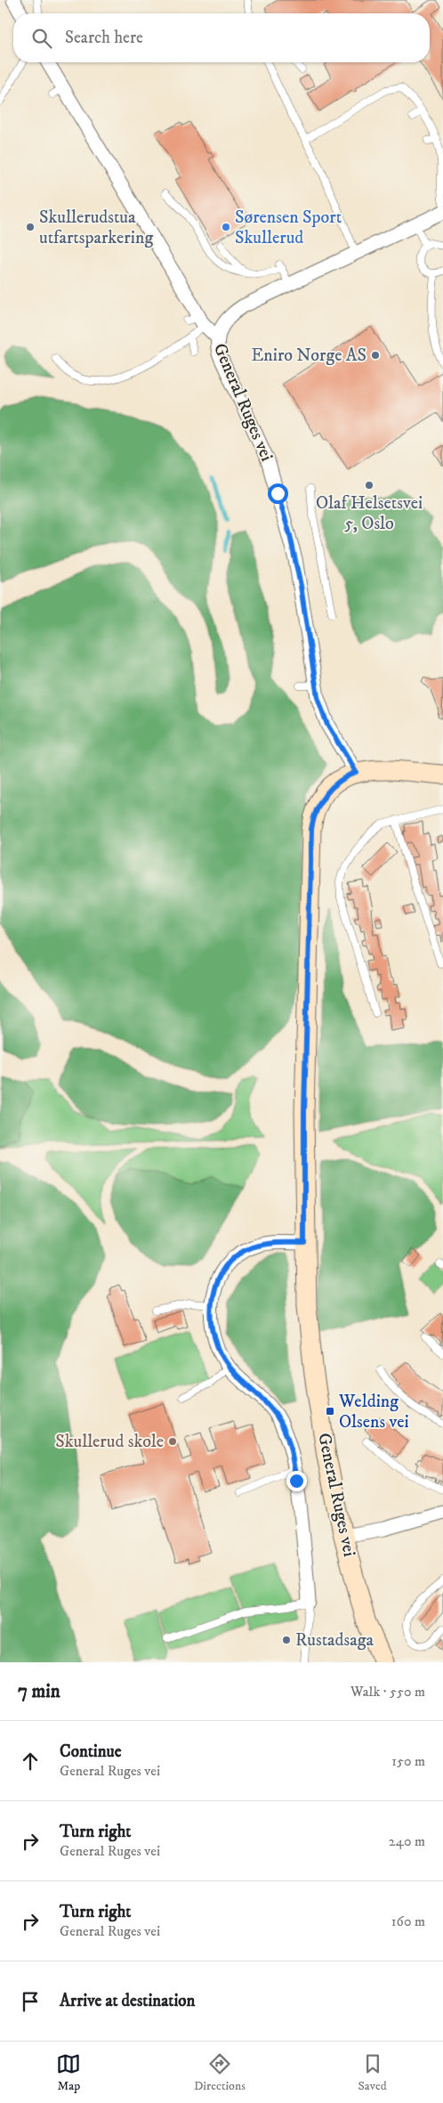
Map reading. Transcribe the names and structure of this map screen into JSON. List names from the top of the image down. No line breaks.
{"streets":{"main road":["General Ruges vei"]},"places":{"other":["Skullerudstua utfartsparkering","Sørensen Sport Skullerud","Eniro Norge AS","Olaf Helsetsvei 5, Oslo","Skullerud skole","Rustadsaga"],"transit":["Welding Olsens vei"]},"page":{"search":"Search here","heading":["7 min","Walk · 550 m"],"list":[["Continue","General Ruges vei","150 m"],["Turn right","General Ruges vei","240 m"],["Turn right","General Ruges vei","160 m"],"Arrive at destination"],"nav":["Map","Directions","Saved"]}}
